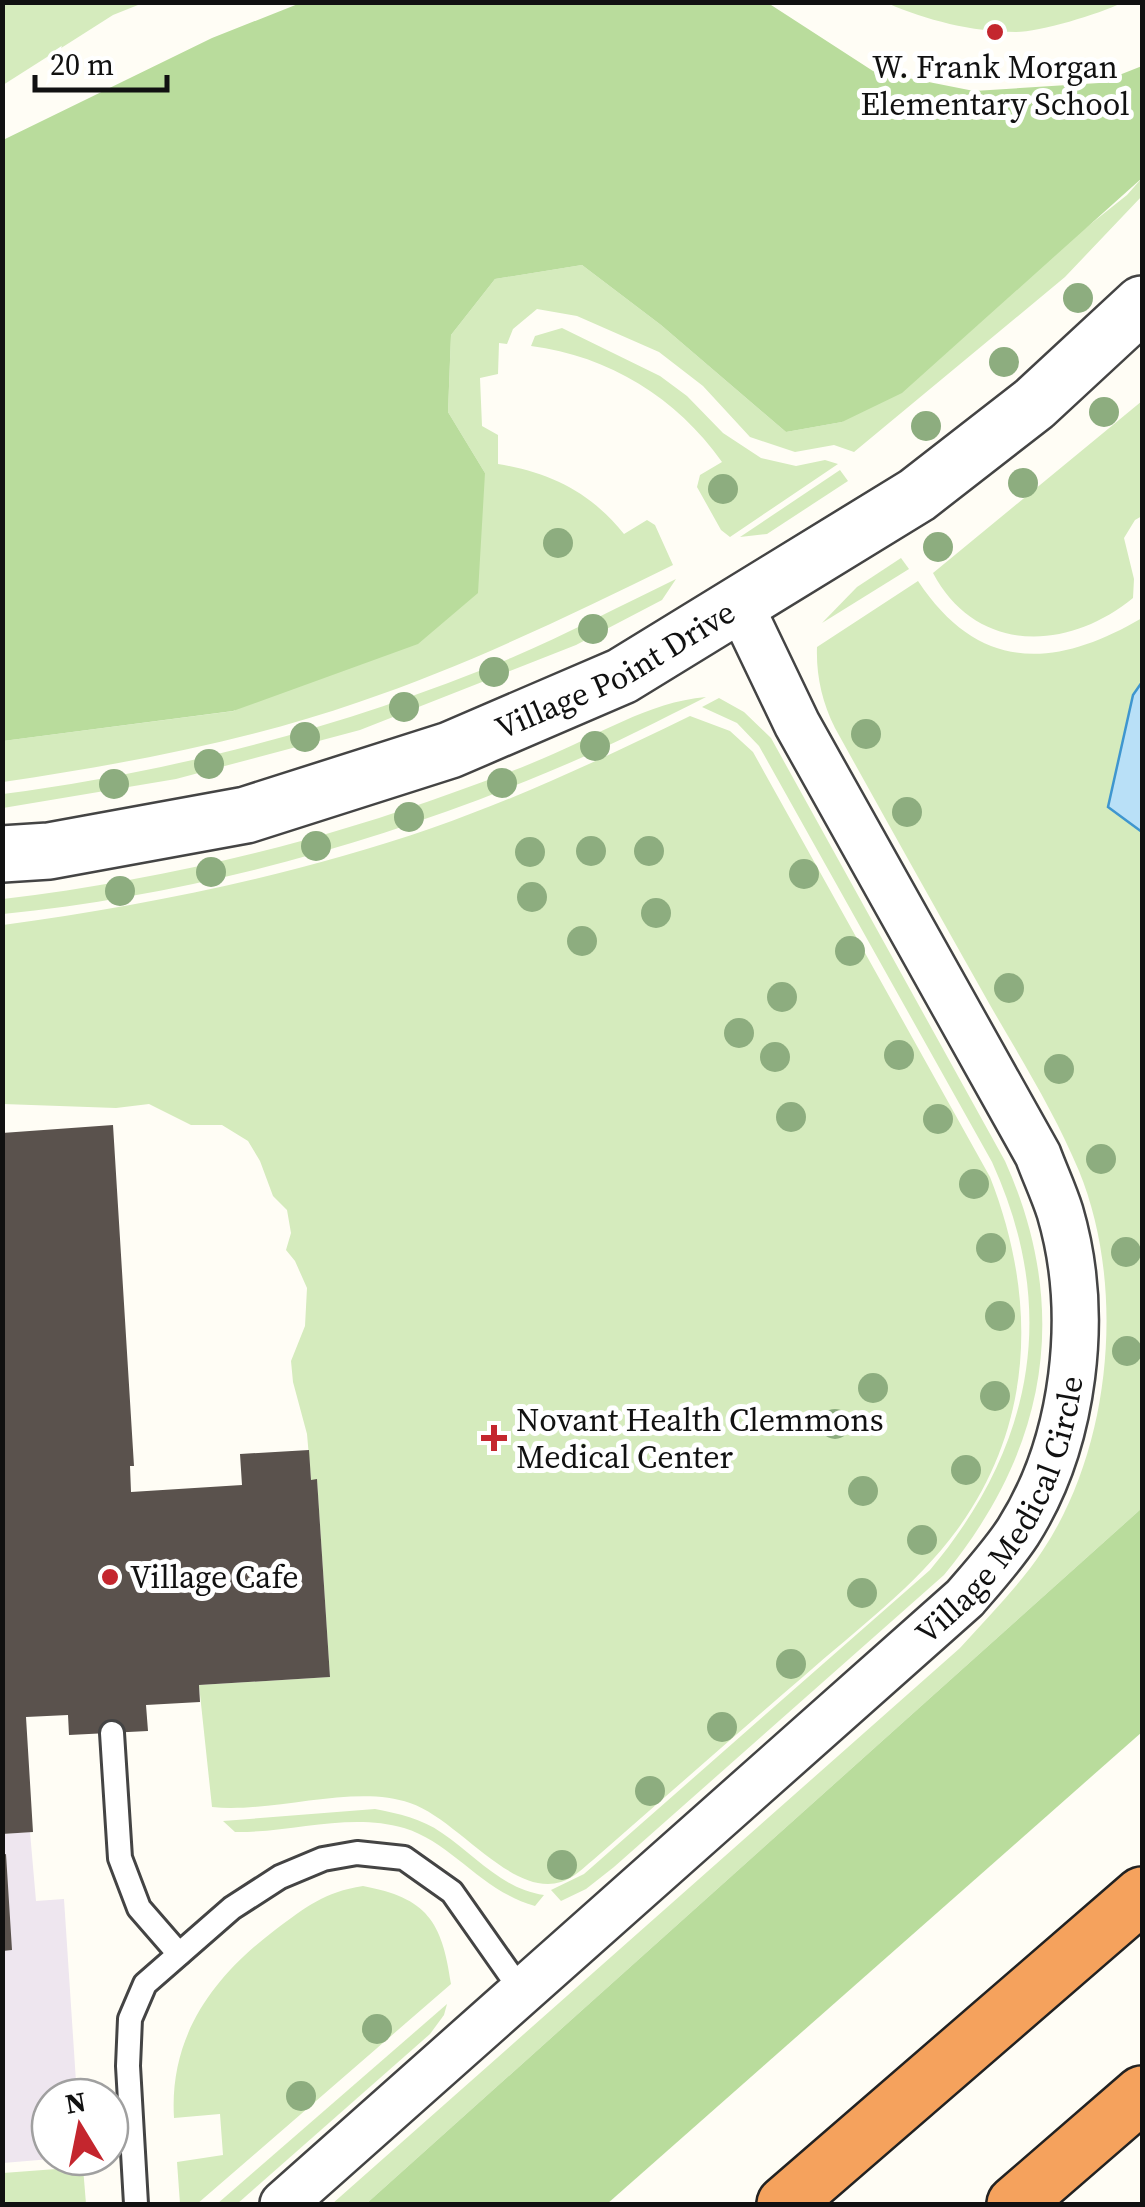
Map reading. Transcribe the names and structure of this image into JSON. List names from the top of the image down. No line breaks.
{"streets":{"street":["Village Point Drive","Village Medical Circle"]},"crossings":[["Village Point Drive","Village Medical Circle"]],"places":{"other":["W. Frank Morgan Elementary School","Village Cafe"],"health":["Novant Health Clemmons Medical Center"]},"scale_bar":"20 m","north":"top"}
